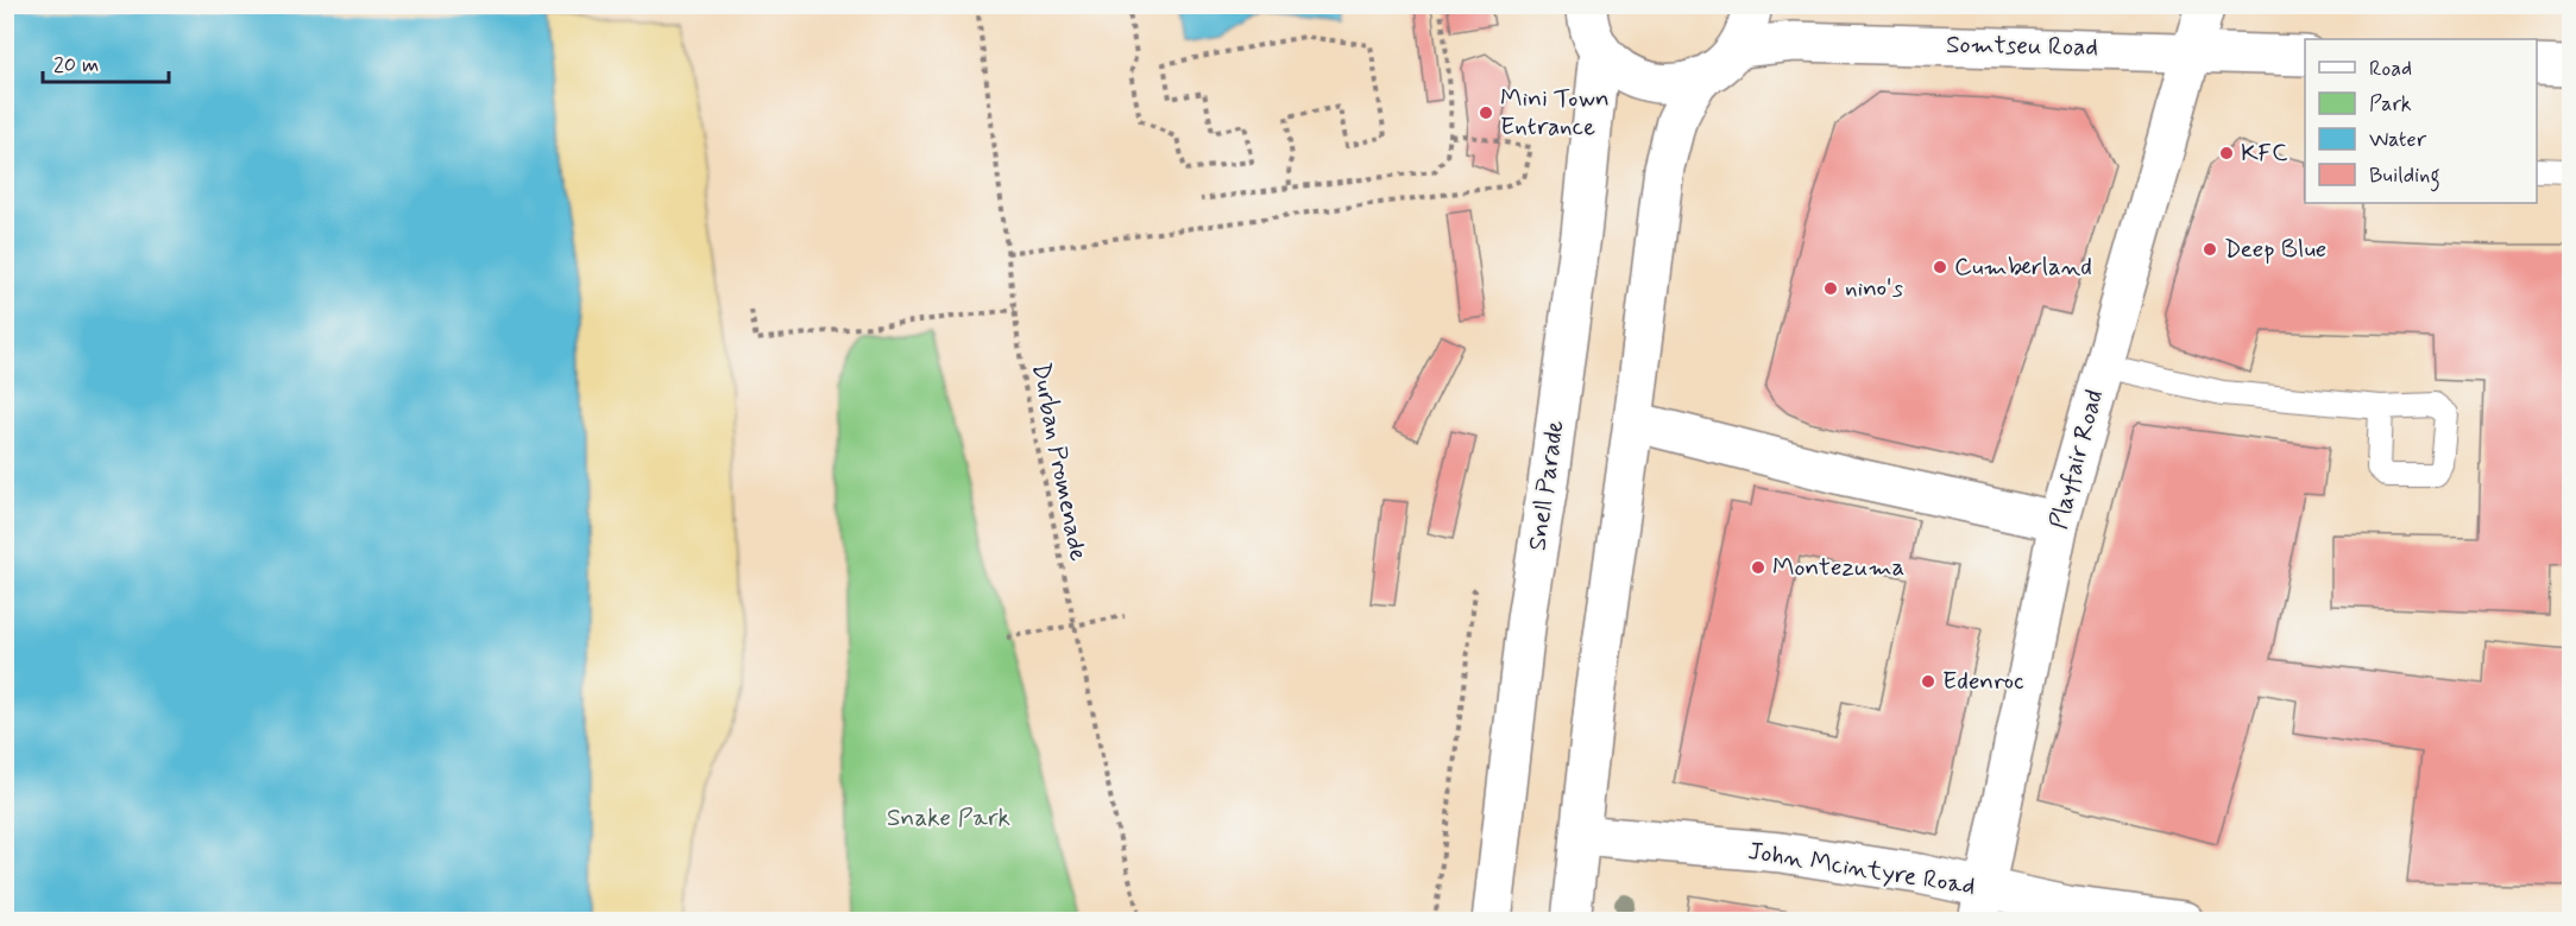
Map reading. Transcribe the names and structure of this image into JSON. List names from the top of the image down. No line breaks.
{"streets":{"main road":["Somtseu Road","Playfair Road","Snell Parade","John Mcintyre Road"],"path":["Durban Promenade"]},"crossings":[["Somtseu Road","Playfair Road"],["Playfair Road","John Mcintyre Road"]],"parks":["Snake Park"],"places":["Mini Town Entrance","KFC","Deep Blue","Cumberland","nino's","Montezuma","Edenroc"],"legend":["Road","Park","Water","Building"],"scale_bar":"20 m"}
